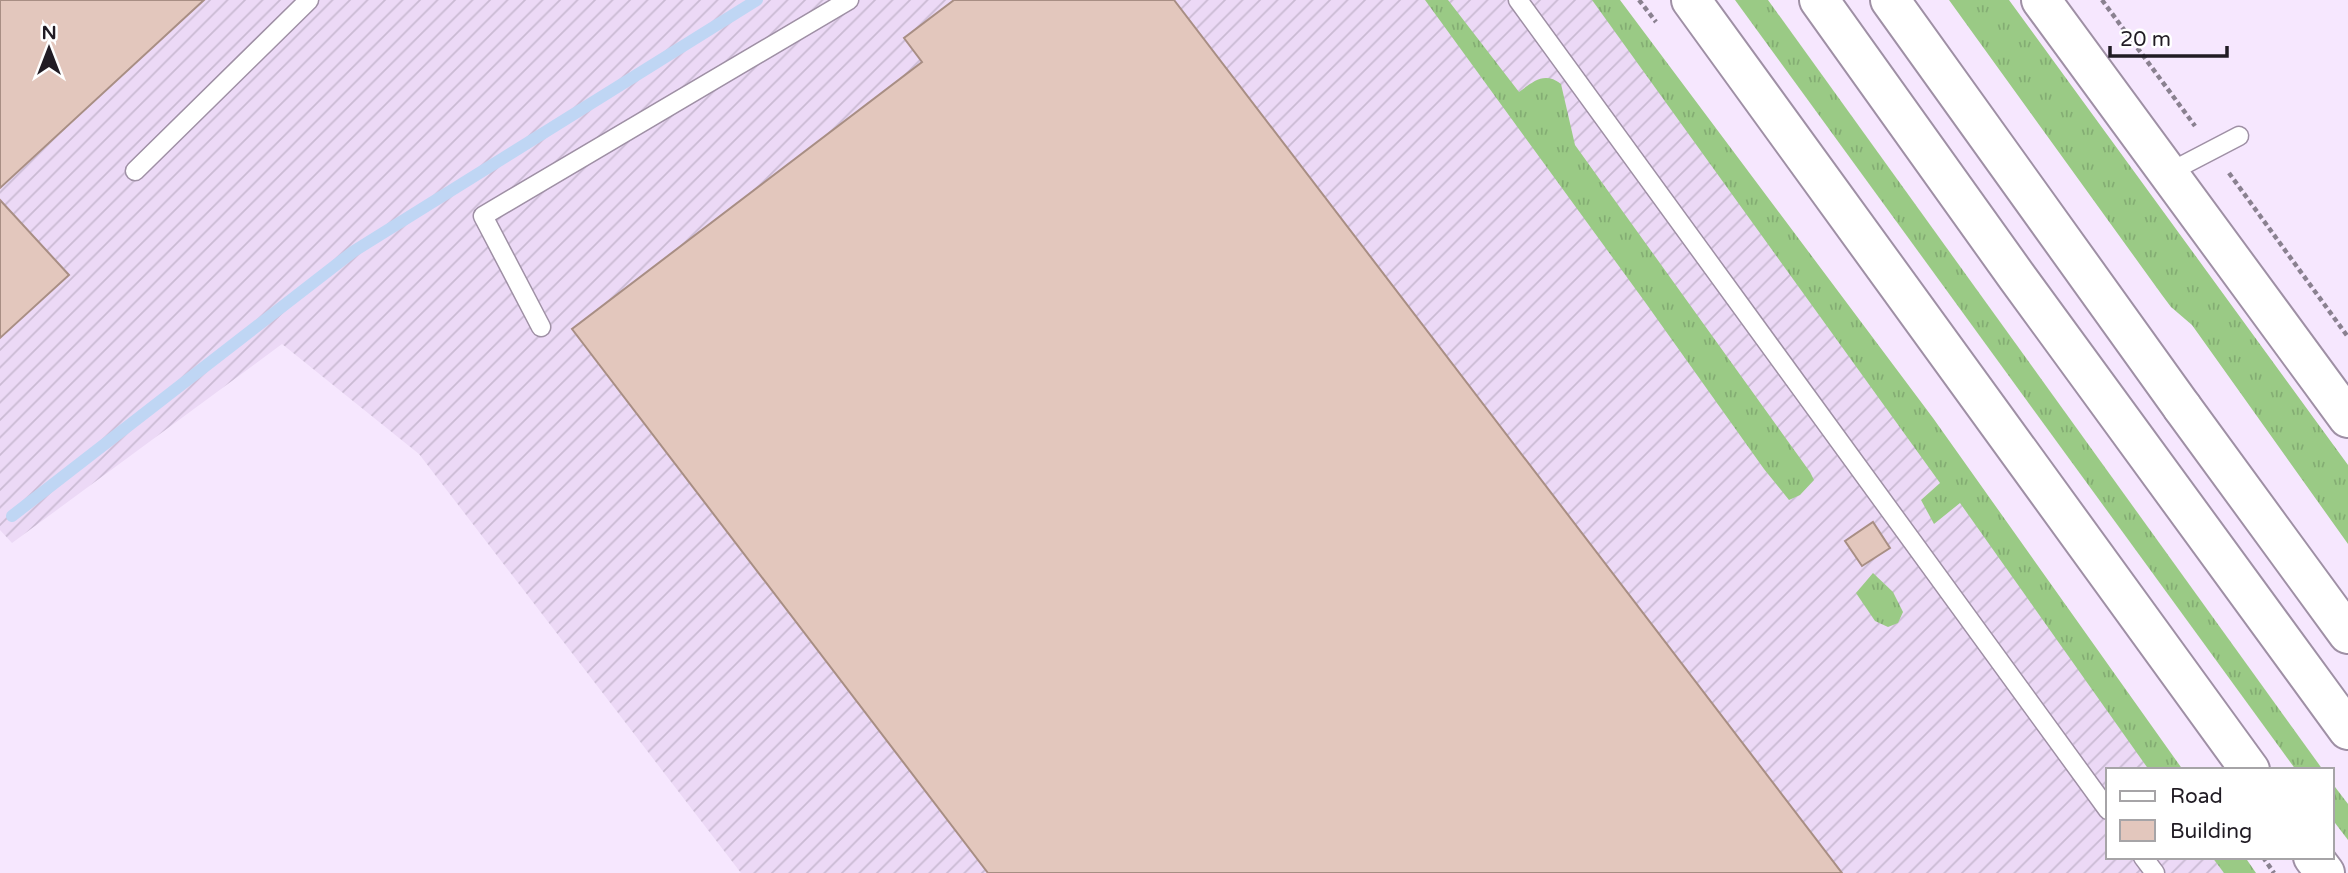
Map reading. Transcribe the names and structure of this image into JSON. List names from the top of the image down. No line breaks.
{"legend":["Road","Building"],"scale_bar":"20 m","north":"top"}
